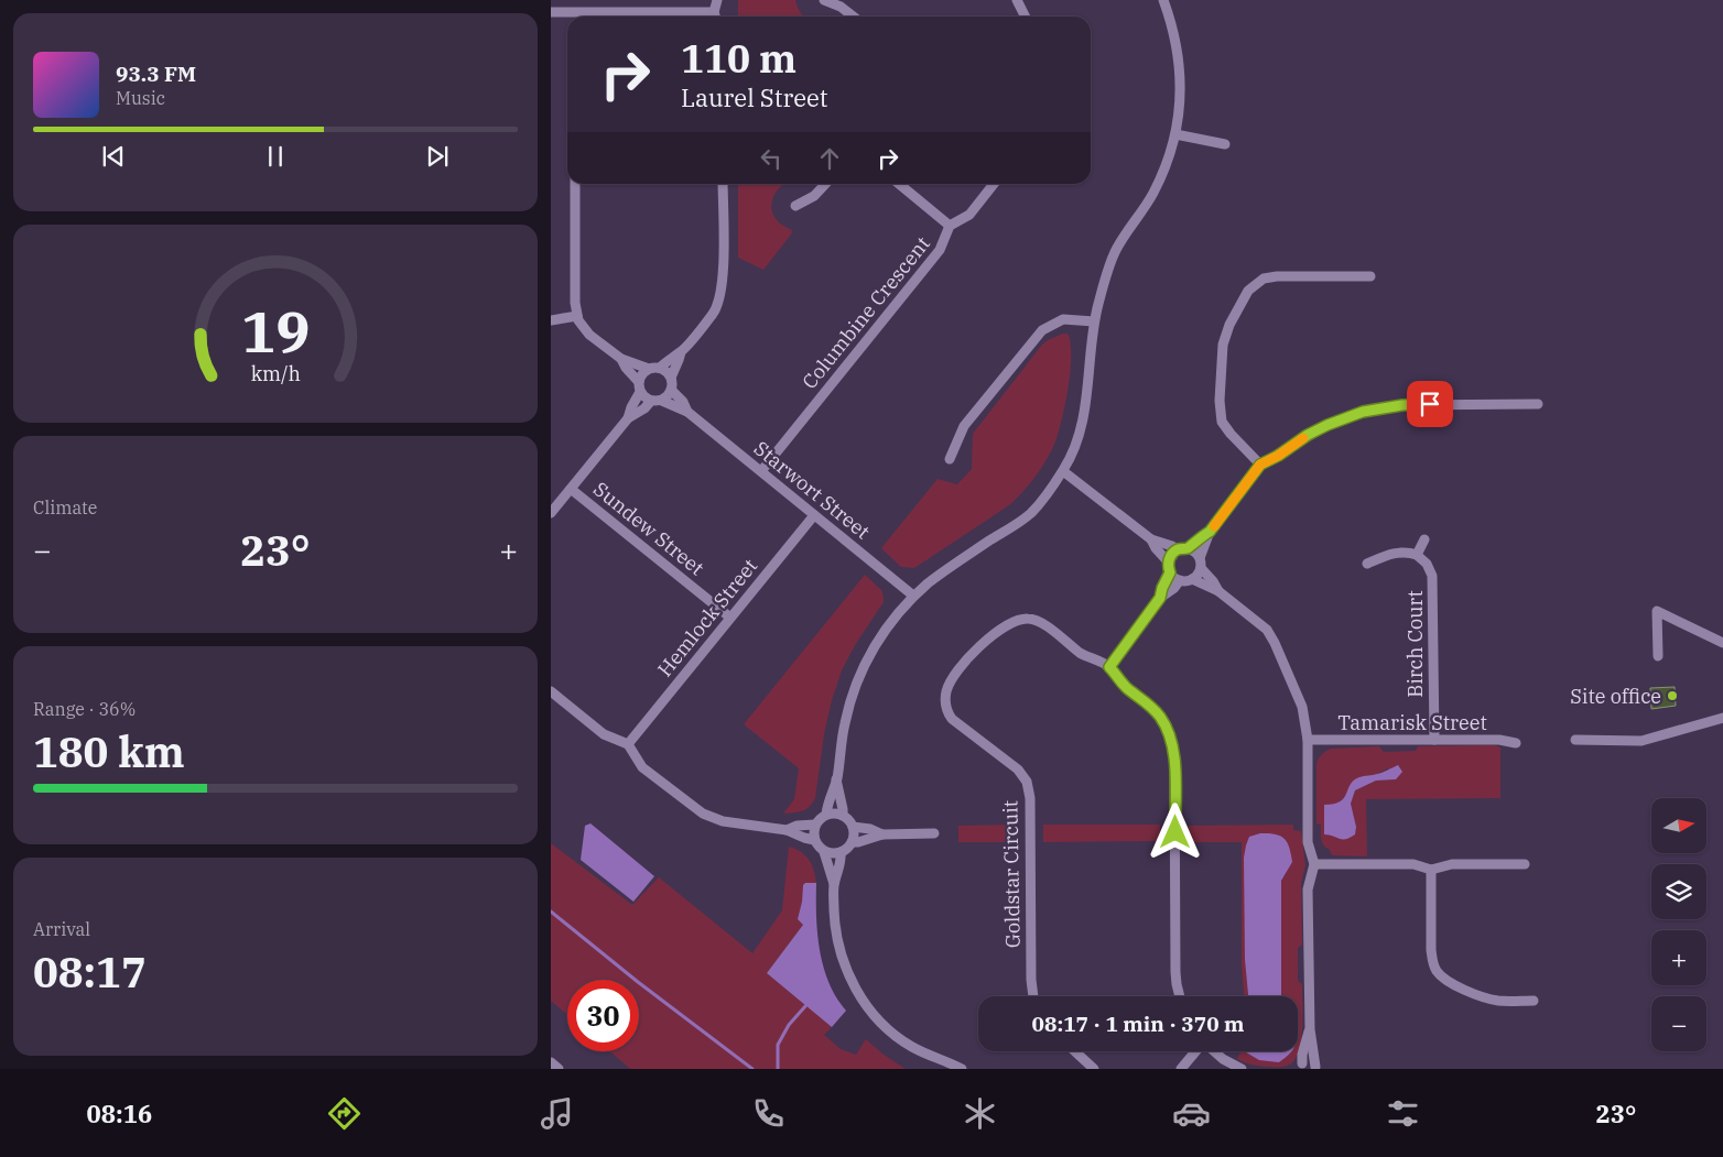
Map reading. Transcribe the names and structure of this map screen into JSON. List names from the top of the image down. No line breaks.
{"streets":{"street":["Columbine Crescent","Starwort Street","Sundew Street","Hemlock Street","Birch Court","Tamarisk Street","Goldstar Circuit"]},"crossings":[["Columbine Crescent","Starwort Street"],["Starwort Street","Hemlock Street"],["Sundew Street","Hemlock Street"],["Birch Court","Tamarisk Street"]],"places":["Site office"],"north":"right","page":{"turn":["110 m","Laurel Street"],"song":["93.3 FM","Music"],"tile":["Climate",["Range · 36%","180 km"],["Arrival","08:17"]],"heat":["−","23°","+"],"map_buttons":["+","−"],"limit":"30","trip":"08:17 · 1 min · 370 m","tabs":["08:16","23°"],"gauge":["19","km/h"]}}
